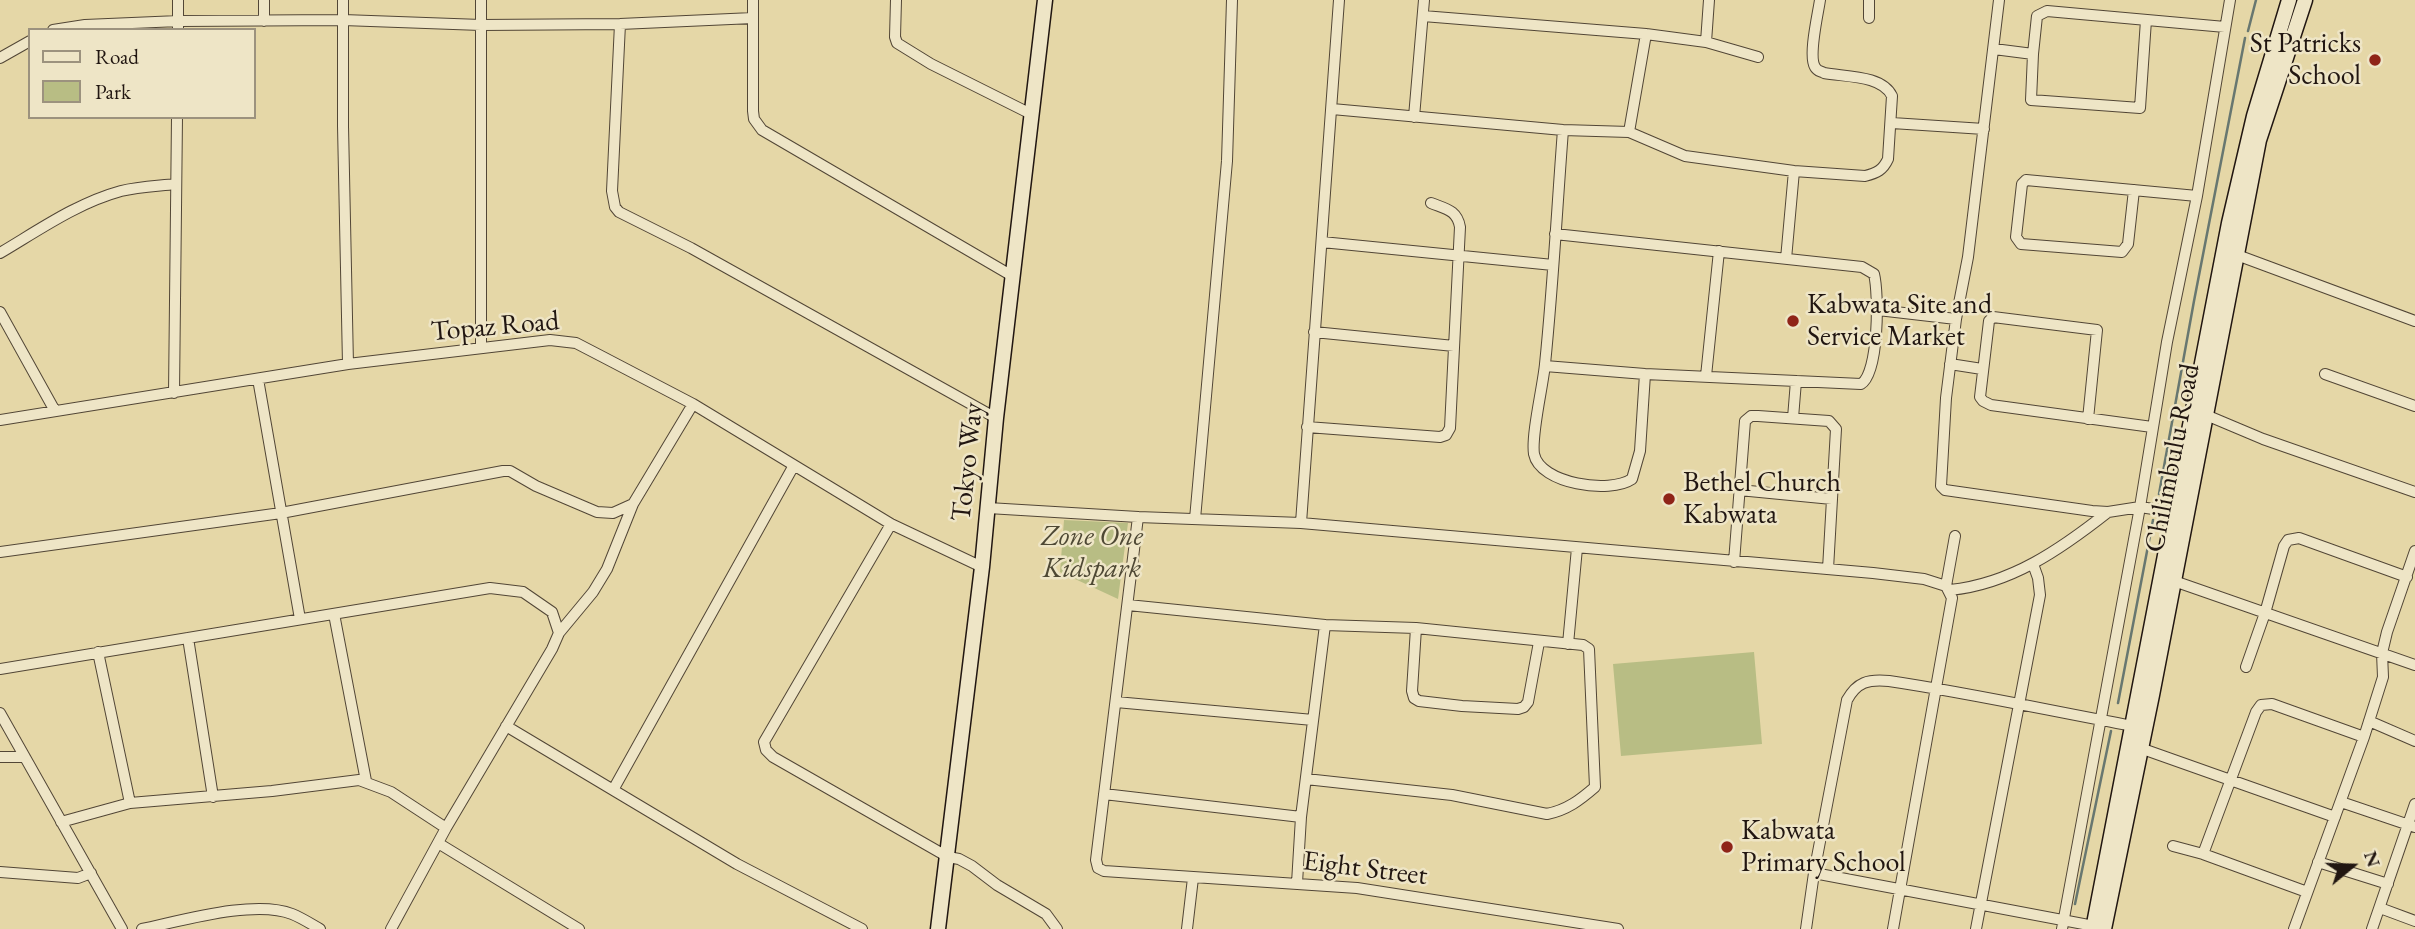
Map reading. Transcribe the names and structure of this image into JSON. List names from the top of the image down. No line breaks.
{"streets":{"main road":["Chilimbulu Road","Tokyo Way"],"street":["Topaz Road","Eight Street"]},"crossings":[["Topaz Road","Tokyo Way"]],"parks":["Zone One Kidspark"],"places":["St Patricks School","Kabwata Site and Service Market","Bethel Church Kabwata","Kabwata Primary School"],"legend":["Road","Park"],"north":"right"}
